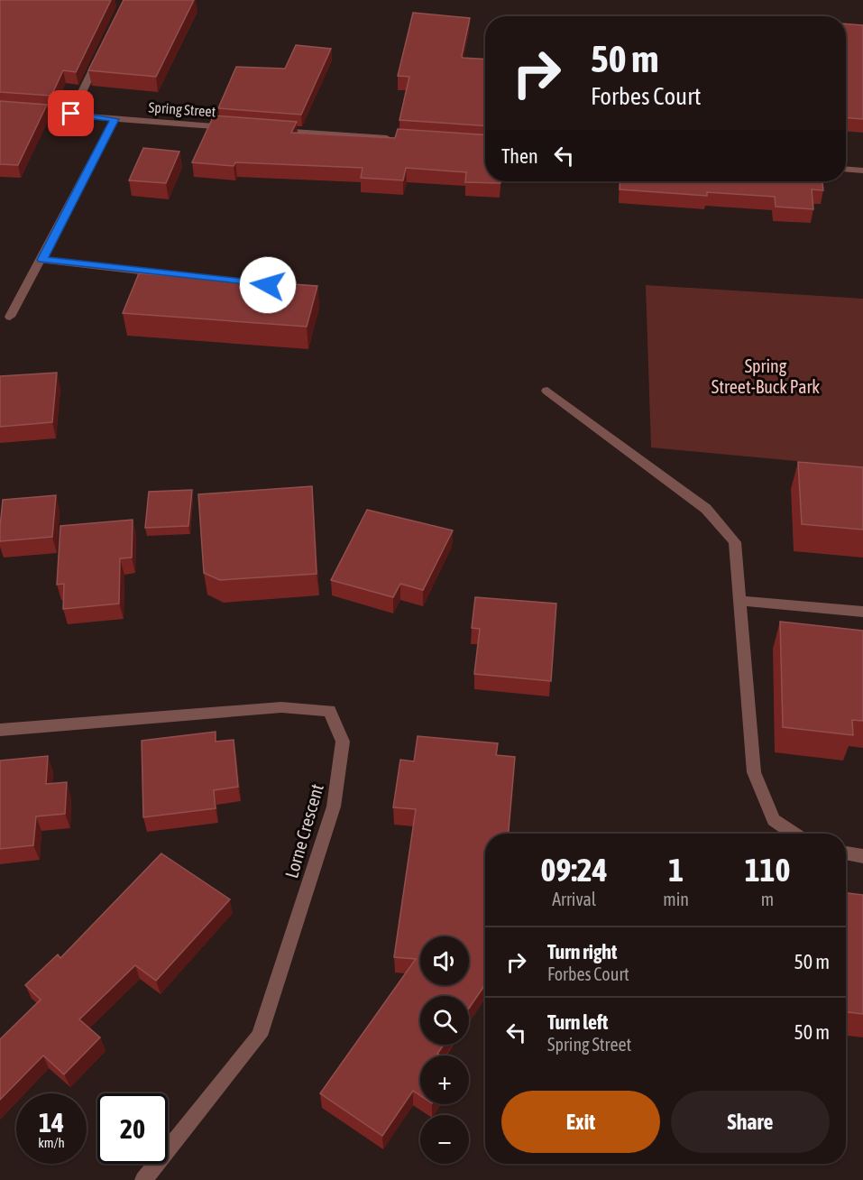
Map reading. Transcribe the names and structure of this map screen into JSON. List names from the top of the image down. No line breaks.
{"streets":{"street":["Spring Street","Lorne Crescent"]},"parks":["Spring Street-Buck Park"],"page":{"turn":["50 m","Forbes Court"],"then":"Then","eta":["09:24","Arrival","1","min","110","m"],"list":[{"name":"Turn right","note":"Forbes Court","value":"50 m"},{"name":"Turn left","note":"Spring Street","value":"50 m"}],"map_buttons":["+","−"],"buttons":["Exit","Share"],"speed":"14 km/h","limit":"20"}}
